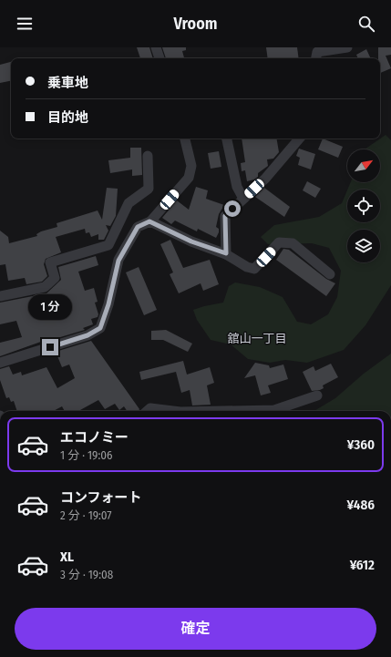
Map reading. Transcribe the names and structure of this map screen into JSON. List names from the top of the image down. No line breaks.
{"districts":["舘山一丁目"],"north":"top right","page":{"header":"Vroom","banner":["乗車地","目的地"],"bubble":"1 分","list":[{"name":"エコノミー","note":"1 分 · 19:06","value":"¥360"},{"name":"コンフォート","note":"2 分 · 19:07","value":"¥486"},{"name":"XL","note":"3 分 · 19:08","value":"¥612"}],"buttons":"確定"}}
